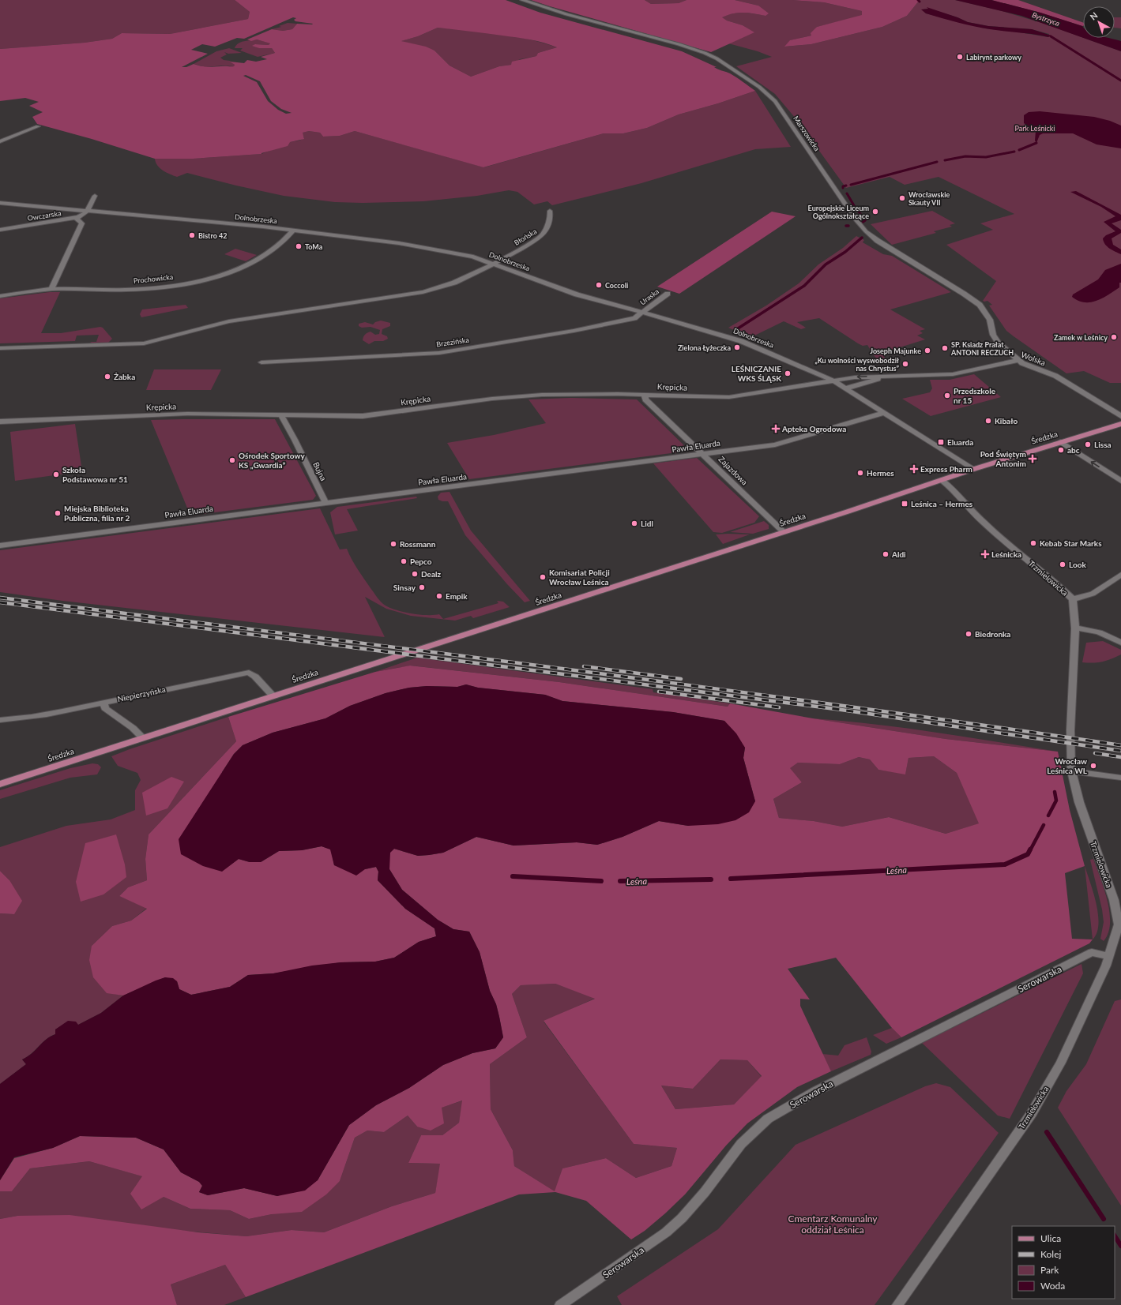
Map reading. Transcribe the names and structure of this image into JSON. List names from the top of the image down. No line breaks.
{"streets":{"main road":["Średzka"],"street":["Marszowicka","Owczarska","Dolnobrzeska","Błońska","Prochowicka","Uraska","Brzezińska","Wolska","Krępicka","Pawła Eluarda","Zajazdowa","Bujna","Trzmielowicka","Niepierzyńska","Serowarska"]},"crossings":[["Marszowicka","Wolska"],["Owczarska","Dolnobrzeska"],["Dolnobrzeska","Błońska"],["Dolnobrzeska","Prochowicka"],["Dolnobrzeska","Uraska"],["Dolnobrzeska","Brzezińska"],["Dolnobrzeska","Wolska"],["Dolnobrzeska","Krępicka"],["Dolnobrzeska","Średzka"],["Dolnobrzeska","Pawła Eluarda"],["Uraska","Brzezińska"],["Wolska","Krępicka"],["Krępicka","Zajazdowa"],["Krępicka","Bujna"],["Średzka","Zajazdowa"],["Średzka","Trzmielowicka"],["Średzka","Niepierzyńska"],["Pawła Eluarda","Zajazdowa"],["Pawła Eluarda","Bujna"],["Trzmielowicka","Serowarska"]],"water":["Bystrzyca","Leśna"],"parks":["Park Leśnicki","Cmentarz Komunalny oddział Leśnica"],"places":{"other":["Labirynt parkowy","Wrocławskie Skauty VII","Europejskie Liceum Ogólnokształcące","Bistro 42","ToMa","Coccoli","Zamek w Leśnicy","Zielona Łyżeczka","SP. Ksiadz Prałat ANTONI RECZUCH","Joseph Majunke","„Ku wolności wyswobodził nas Chrystus”","LEŚNICZANIE WKS ŚLĄSK","Żabka","Przedszkole nr 15","Kibało","Lissa","abc","Ośrodek Sportowy KS „Gwardia”","Hermes","Szkoła Podstawowa nr 51","Miejska Biblioteka Publiczna, filia nr 2","Lidl","Kebab Star Marks","Rossmann","Aldi","Pepco","Look","Dealz","Komisariat Policji Wrocław Leśnica","Sinsay","Empik","Biedronka","Wrocław Leśnica WL"],"health":["Apteka Ogrodowa","Pod Świętym Antonim","Express Pharm","Leśnicka"],"transit":["Eluarda","Leśnica – Hermes"]},"legend":["Ulica","Kolej","Park","Woda"],"north":"top left"}
